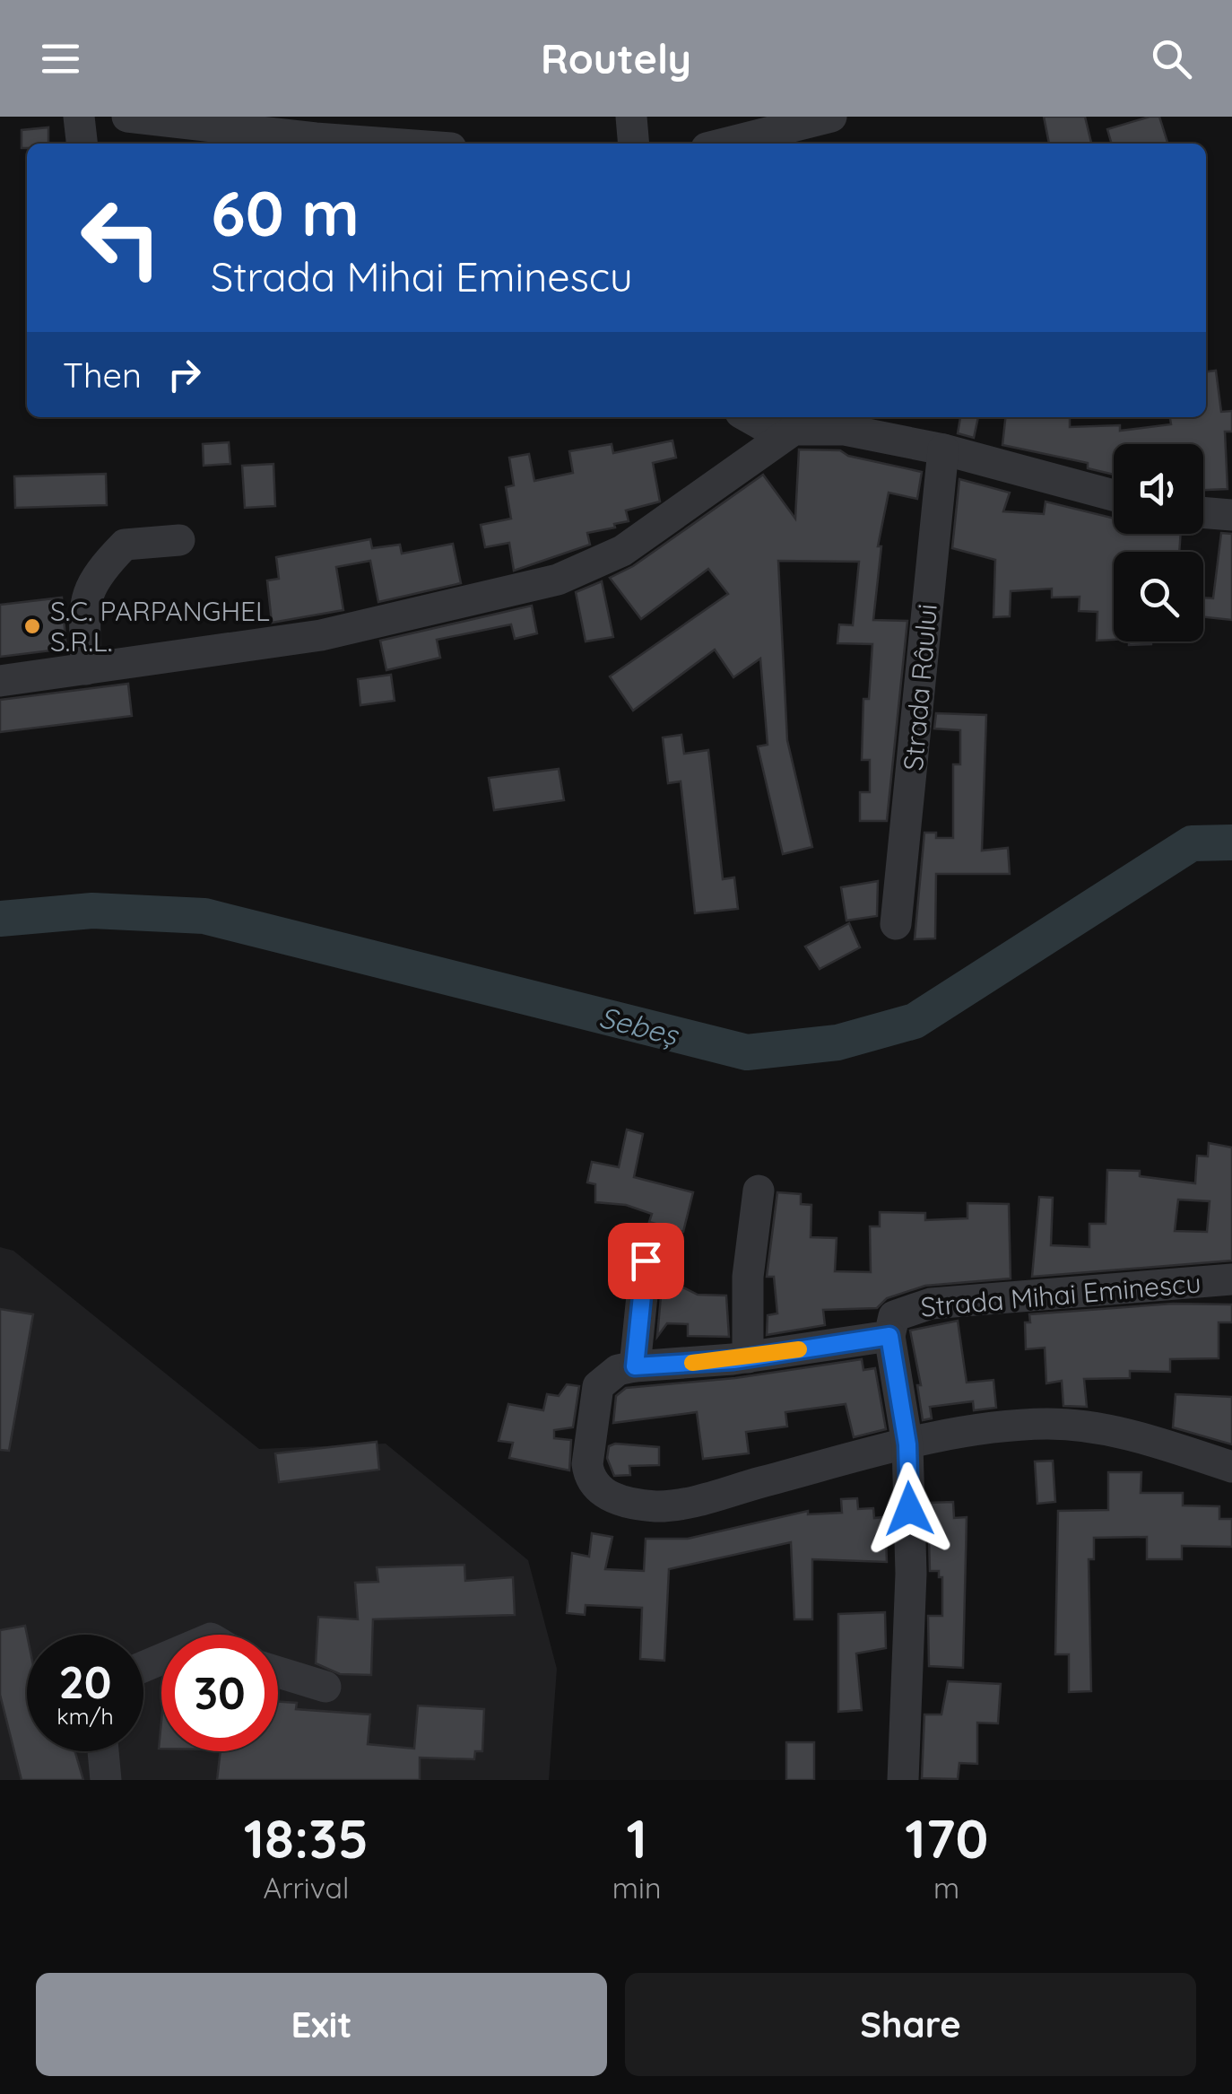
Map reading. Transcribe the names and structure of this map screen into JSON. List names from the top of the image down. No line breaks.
{"streets":{"street":["Strada Râului","Strada Mihai Eminescu"]},"water":["Sebeș"],"places":["S.C. PARPANGHEL S.R.L."],"page":{"header":"Routely","turn":["60 m","Strada Mihai Eminescu"],"then":"Then","speed":"20 km/h","limit":"30","eta":["18:35","Arrival","1","min","170","m"],"buttons":["Exit","Share"]}}
